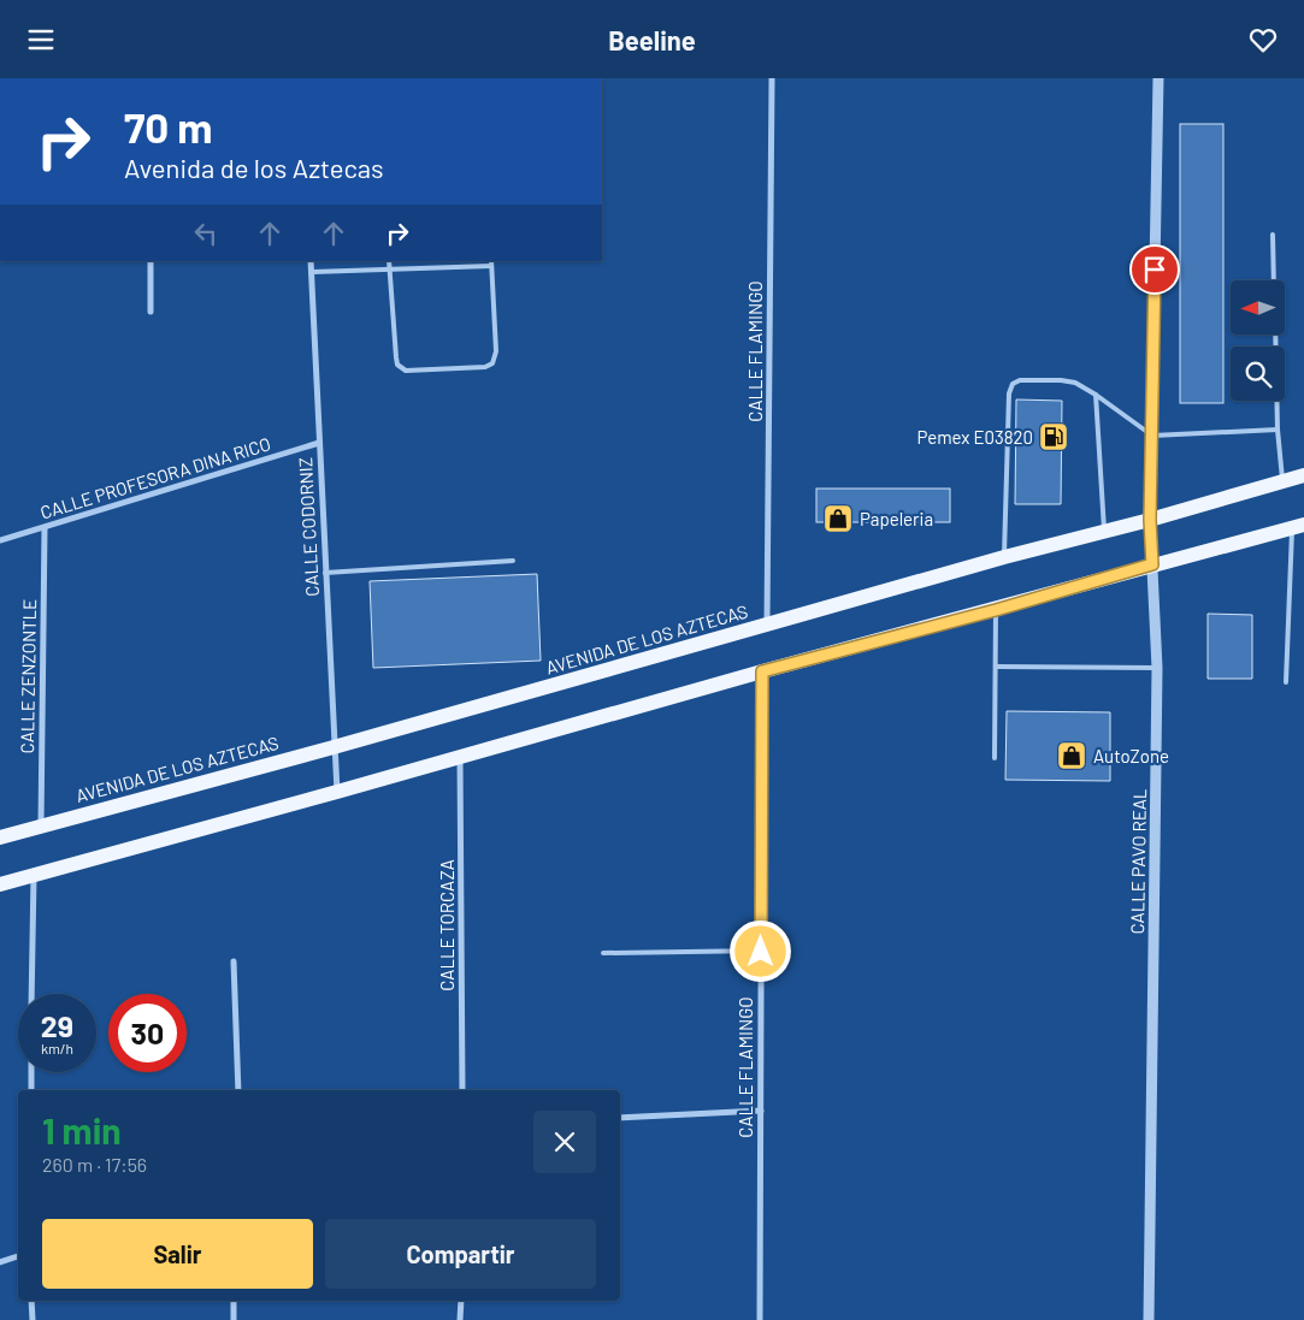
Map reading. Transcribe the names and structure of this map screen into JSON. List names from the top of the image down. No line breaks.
{"streets":{"main road":["AVENIDA DE LOS AZTECAS"],"street":["CALLE FLAMINGO","CALLE PROFESORA DINA RICO","CALLE CODORNIZ","CALLE ZENZONTLE","CALLE PAVO REAL","CALLE TORCAZA"]},"crossings":[["CALLE FLAMINGO","AVENIDA DE LOS AZTECAS"],["CALLE PROFESORA DINA RICO","CALLE CODORNIZ"],["CALLE PROFESORA DINA RICO","CALLE ZENZONTLE"],["CALLE CODORNIZ","AVENIDA DE LOS AZTECAS"],["AVENIDA DE LOS AZTECAS","CALLE ZENZONTLE"],["AVENIDA DE LOS AZTECAS","CALLE PAVO REAL"]],"places":{"fuel station":["Pemex E03820"],"shop":["Papeleria","AutoZone"]},"north":"left","page":{"header":"Beeline","turn":["70 m","Avenida de los Aztecas"],"speed":"29 km/h","limit":"30","heading":["1 min","260 m · 17:56"],"buttons":["Salir","Compartir"]}}
